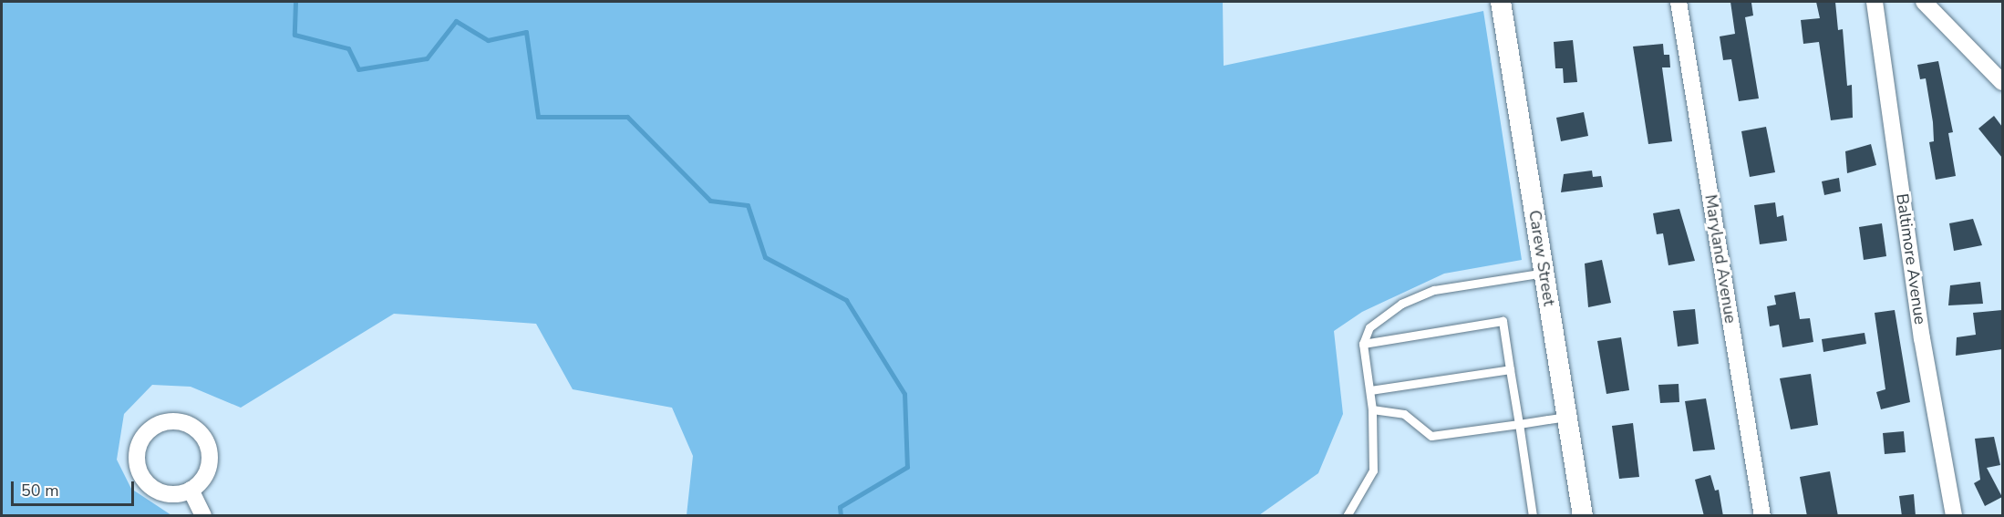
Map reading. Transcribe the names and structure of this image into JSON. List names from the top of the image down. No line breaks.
{"streets":{"street":["Carew Street","Maryland Avenue","Baltimore Avenue"]},"scale_bar":"50 m"}
